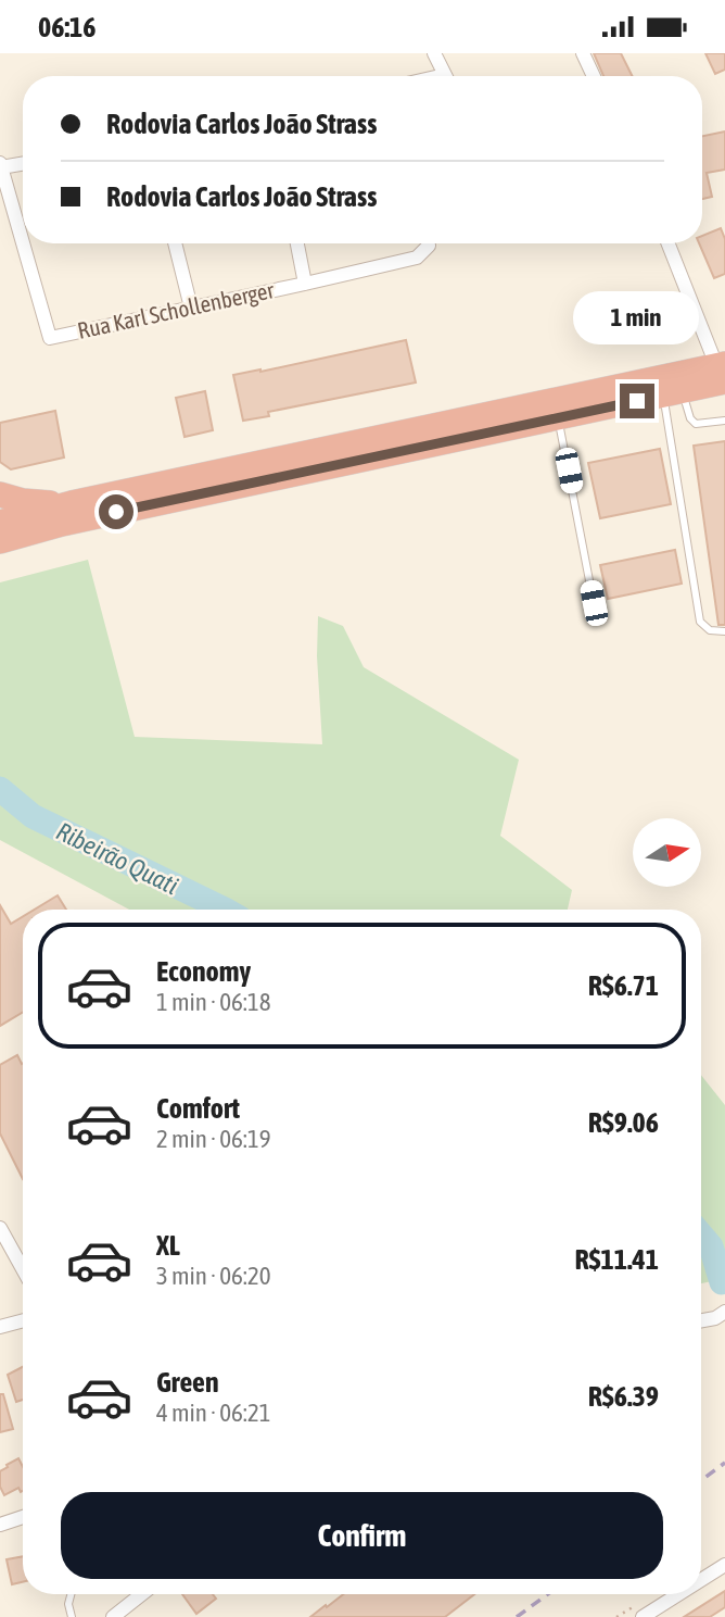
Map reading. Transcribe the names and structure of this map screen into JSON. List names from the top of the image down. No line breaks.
{"streets":{"street":["Rua Karl Schollenberger"]},"water":["Ribeirão Quati"],"north":"right","page":{"status":"06:16","banner":["Rodovia Carlos João Strass","Rodovia Carlos João Strass"],"bubble":"1 min","list":[{"name":"Economy","note":"1 min · 06:18","value":"R$6.71"},{"name":"Comfort","note":"2 min · 06:19","value":"R$9.06"},{"name":"XL","note":"3 min · 06:20","value":"R$11.41"},{"name":"Green","note":"4 min · 06:21","value":"R$6.39"}],"buttons":"Confirm"}}
